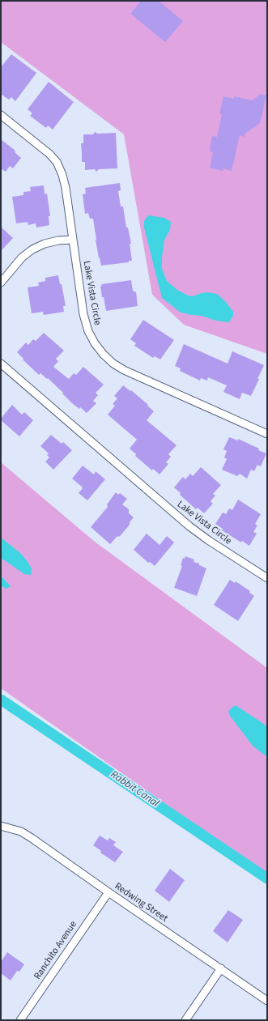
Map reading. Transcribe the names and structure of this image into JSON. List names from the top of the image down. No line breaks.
{"streets":{"street":["Lake Vista Circle","Redwing Street","Ranchito Avenue"]},"crossings":[["Redwing Street","Ranchito Avenue"]],"water":["Rabbit Canal"]}
